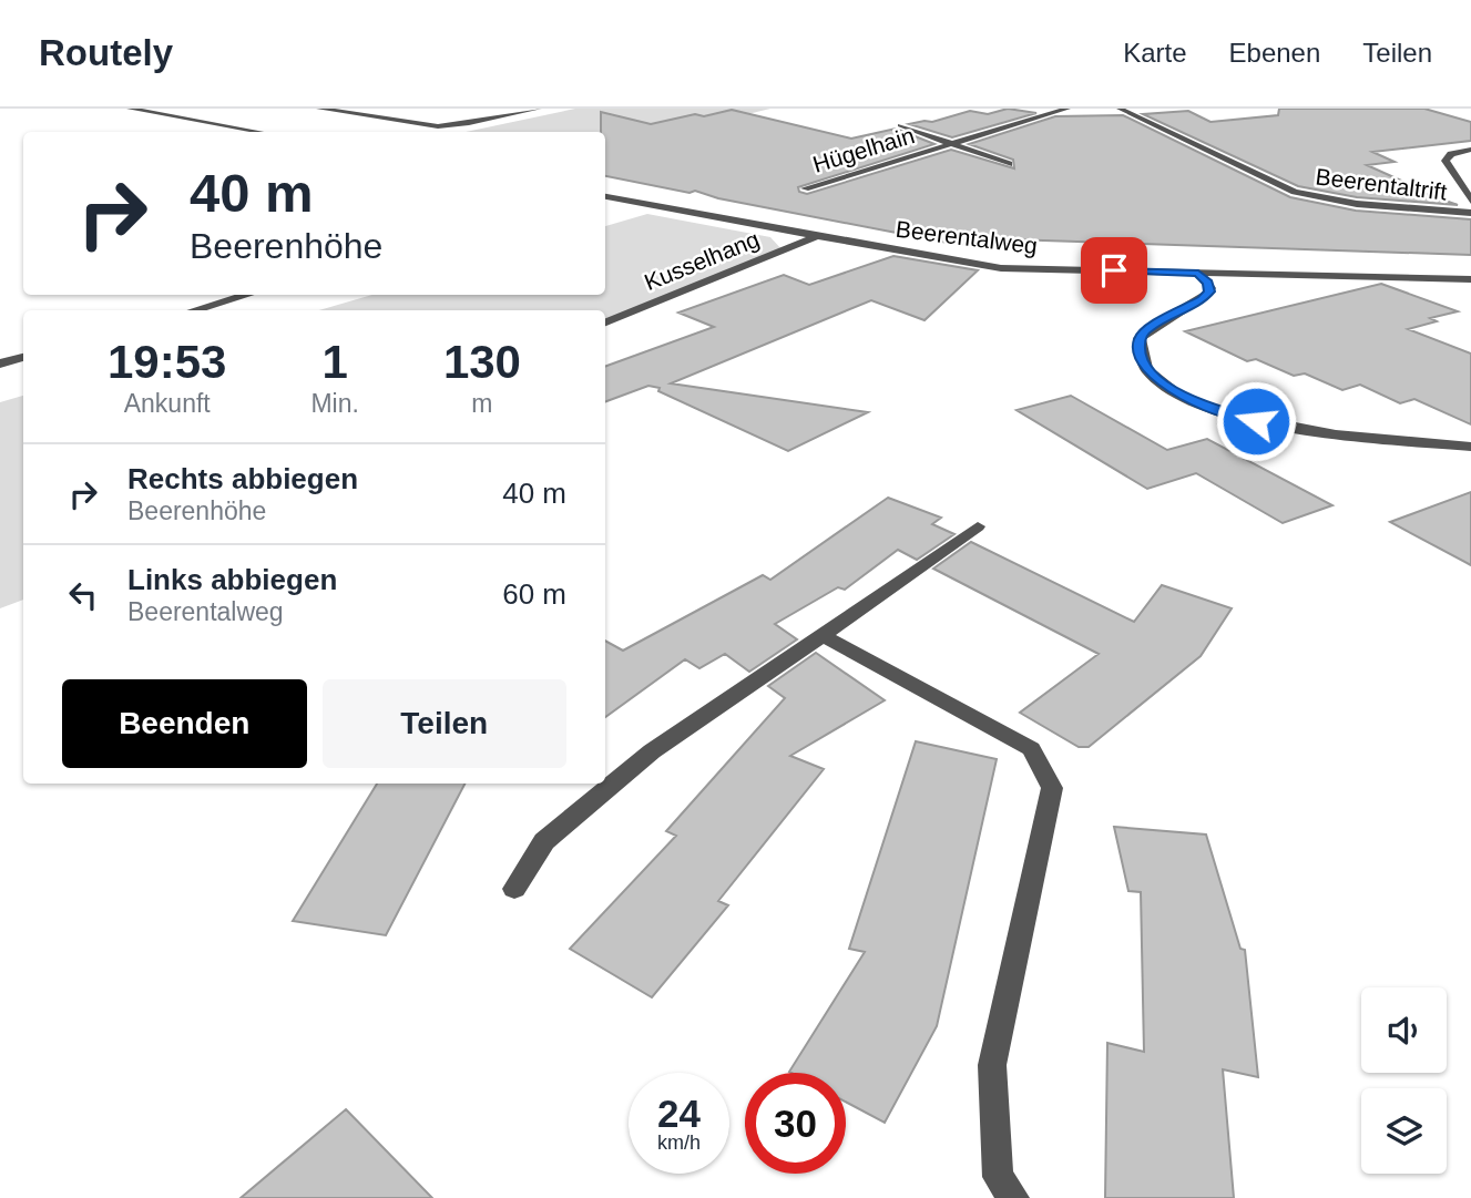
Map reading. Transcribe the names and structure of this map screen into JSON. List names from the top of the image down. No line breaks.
{"streets":{"street":["Hügelhain","Beerentaltrift","Beerentalweg","Kusselhang"]},"crossings":[["Beerentalweg","Kusselhang"]],"page":{"header":"Routely","nav":["Karte","Ebenen","Teilen"],"turn":["40 m","Beerenhöhe"],"eta":["19:53","Ankunft","1","Min.","130","m"],"list":[{"name":"Rechts abbiegen","note":"Beerenhöhe","value":"40 m"},{"name":"Links abbiegen","note":"Beerentalweg","value":"60 m"}],"buttons":["Beenden","Teilen"],"speed":"24 km/h","limit":"30"}}
